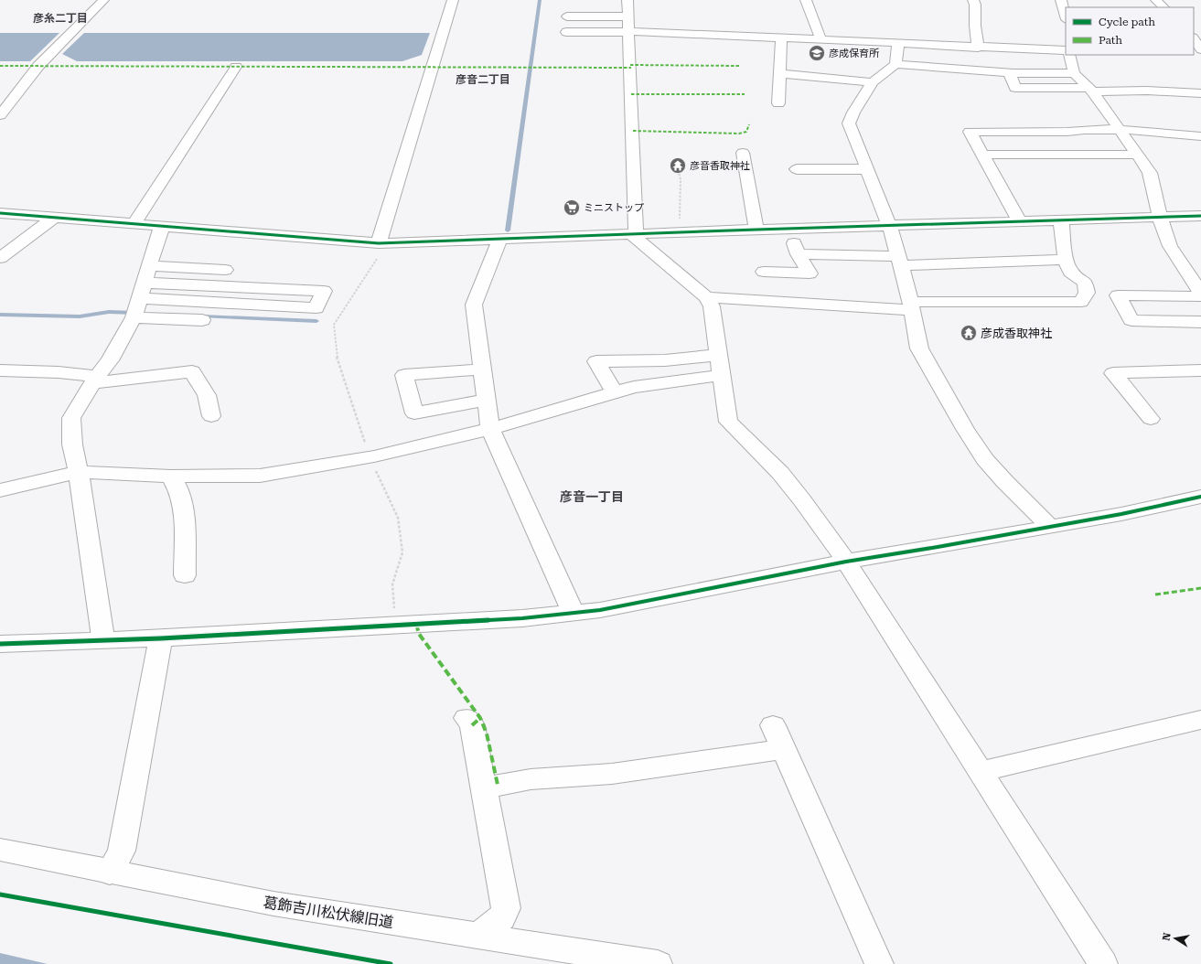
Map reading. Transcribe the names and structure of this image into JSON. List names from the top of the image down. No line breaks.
{"streets":{"street":["葛飾吉川松伏線旧道"]},"districts":["彦糸二丁目","彦音二丁目","彦音一丁目"],"places":{"school or university":["彦成保育所"],"temple":["彦音香取神社","彦成香取神社"],"supermarket":["ミニストップ"]},"legend":["Cycle path","Path"],"north":"left"}
